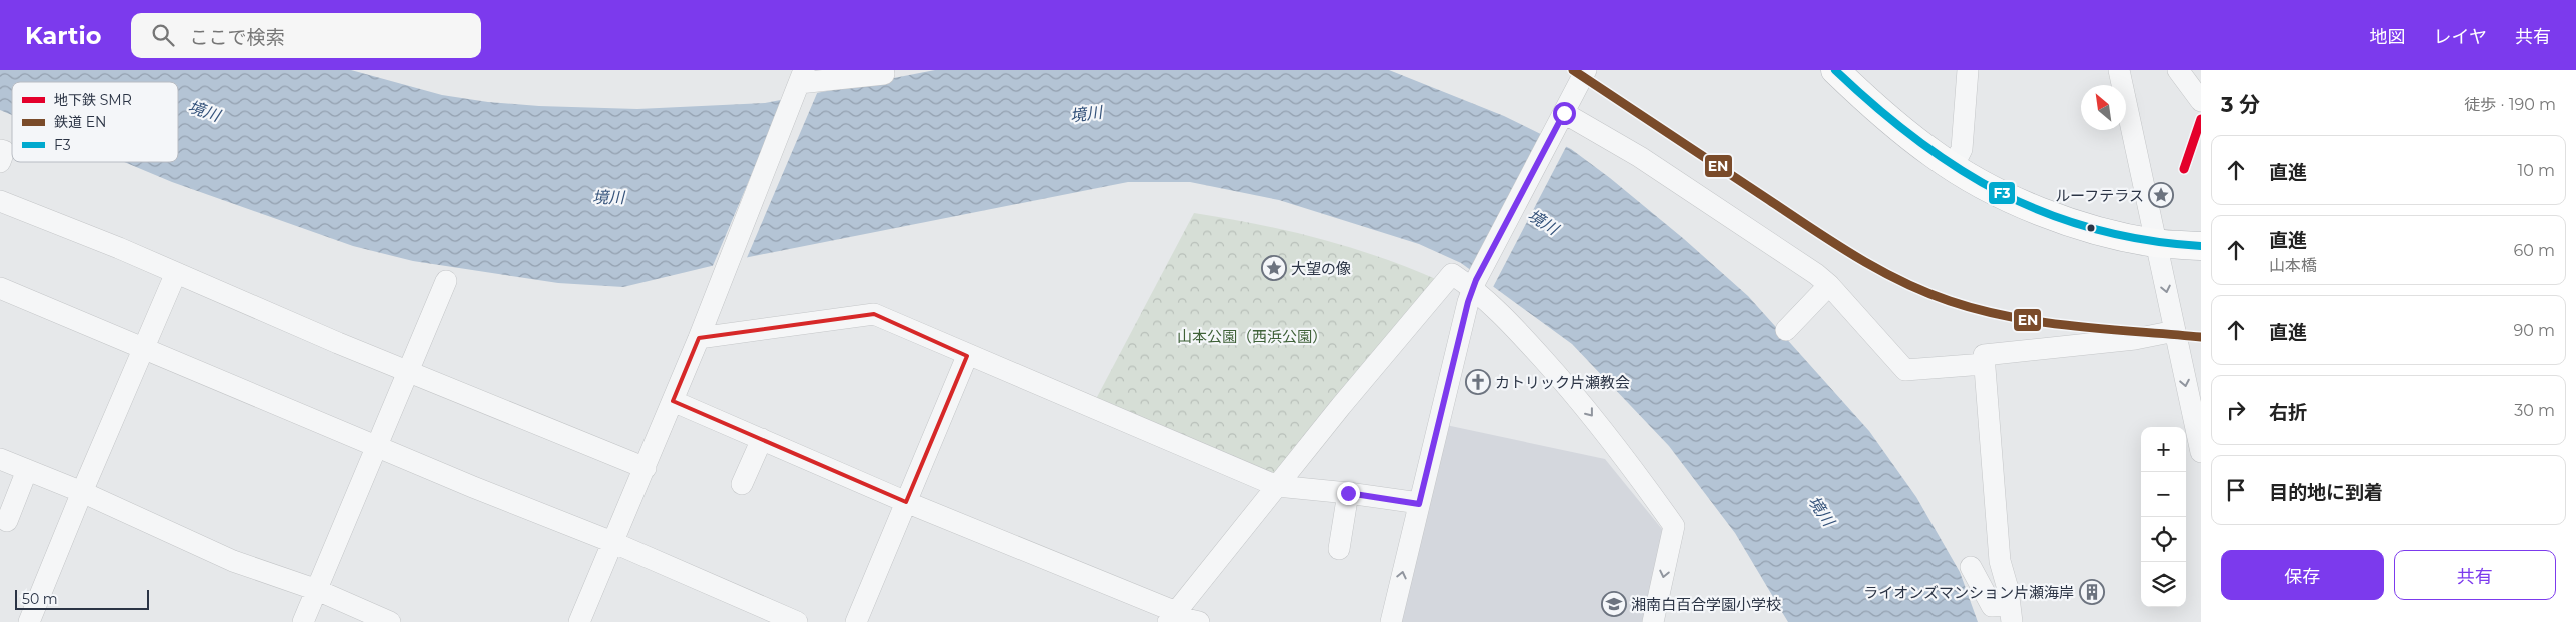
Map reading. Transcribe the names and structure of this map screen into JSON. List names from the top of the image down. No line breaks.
{"water":["境川"],"parks":["山本公園（西浜公園）"],"places":{"place":["ルーフテラス","大望の像"],"church":["カトリック片瀬教会"],"building":["ライオンズマンション片瀬海岸"],"school or university":["湘南白百合学園小学校"]},"lines":["rail line EN","transit line F3","metro line SMR"],"legend":["地下鉄 SMR","鉄道 EN","F3"],"scale_bar":"50 m","north":"top left","page":{"header":"Kartio","search":"ここで検索","nav":["地図","レイヤ","共有"],"heading":["3 分","徒歩 · 190 m"],"list":[["直進","10 m"],["直進","山本橋","60 m"],["直進","90 m"],["右折","30 m"],"目的地に到着"],"map_buttons":["+","−"],"buttons":["保存","共有"],"scale":"50 m"}}
